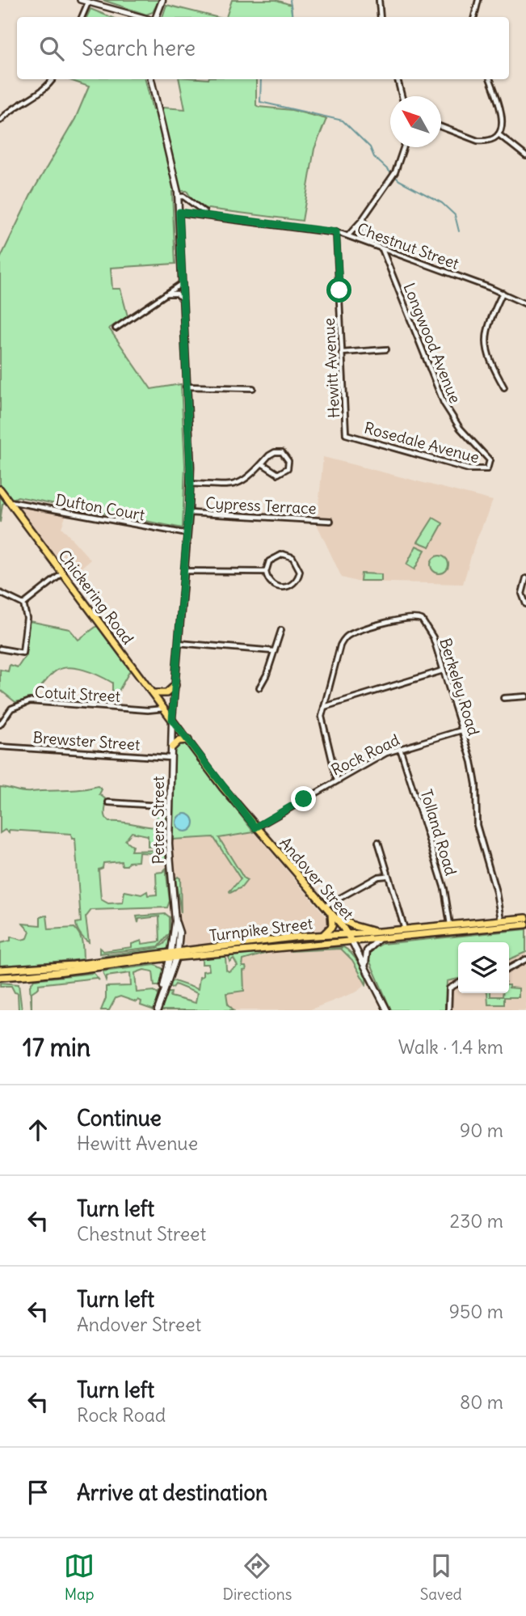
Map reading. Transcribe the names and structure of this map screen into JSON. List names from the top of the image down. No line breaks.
{"streets":{"main road":["Chickering Road","Peters Street","Andover Street","Turnpike Street"],"street":["Chestnut Street","Longwood Avenue","Hewitt Avenue","Rosedale Avenue","Cypress Terrace","Dufton Court","Berkeley Road","Cotuit Street","Brewster Street","Rock Road","Tolland Road"]},"crossings":[["Chestnut Street","Longwood Avenue"],["Chestnut Street","Hewitt Avenue"],["Longwood Avenue","Rosedale Avenue"],["Hewitt Avenue","Rosedale Avenue"],["Dufton Court","Chickering Road"],["Chickering Road","Cotuit Street"],["Chickering Road","Peters Street"],["Chickering Road","Andover Street"],["Berkeley Road","Rock Road"],["Berkeley Road","Turnpike Street"],["Brewster Street","Peters Street"],["Rock Road","Tolland Road"],["Rock Road","Andover Street"],["Peters Street","Andover Street"],["Peters Street","Turnpike Street"],["Tolland Road","Turnpike Street"],["Andover Street","Turnpike Street"]],"north":"top left","page":{"search":"Search here","heading":["17 min","Walk · 1.4 km"],"list":[["Continue","Hewitt Avenue","90 m"],["Turn left","Chestnut Street","230 m"],["Turn left","Andover Street","950 m"],["Turn left","Rock Road","80 m"],"Arrive at destination"],"nav":["Map","Directions","Saved"]}}
